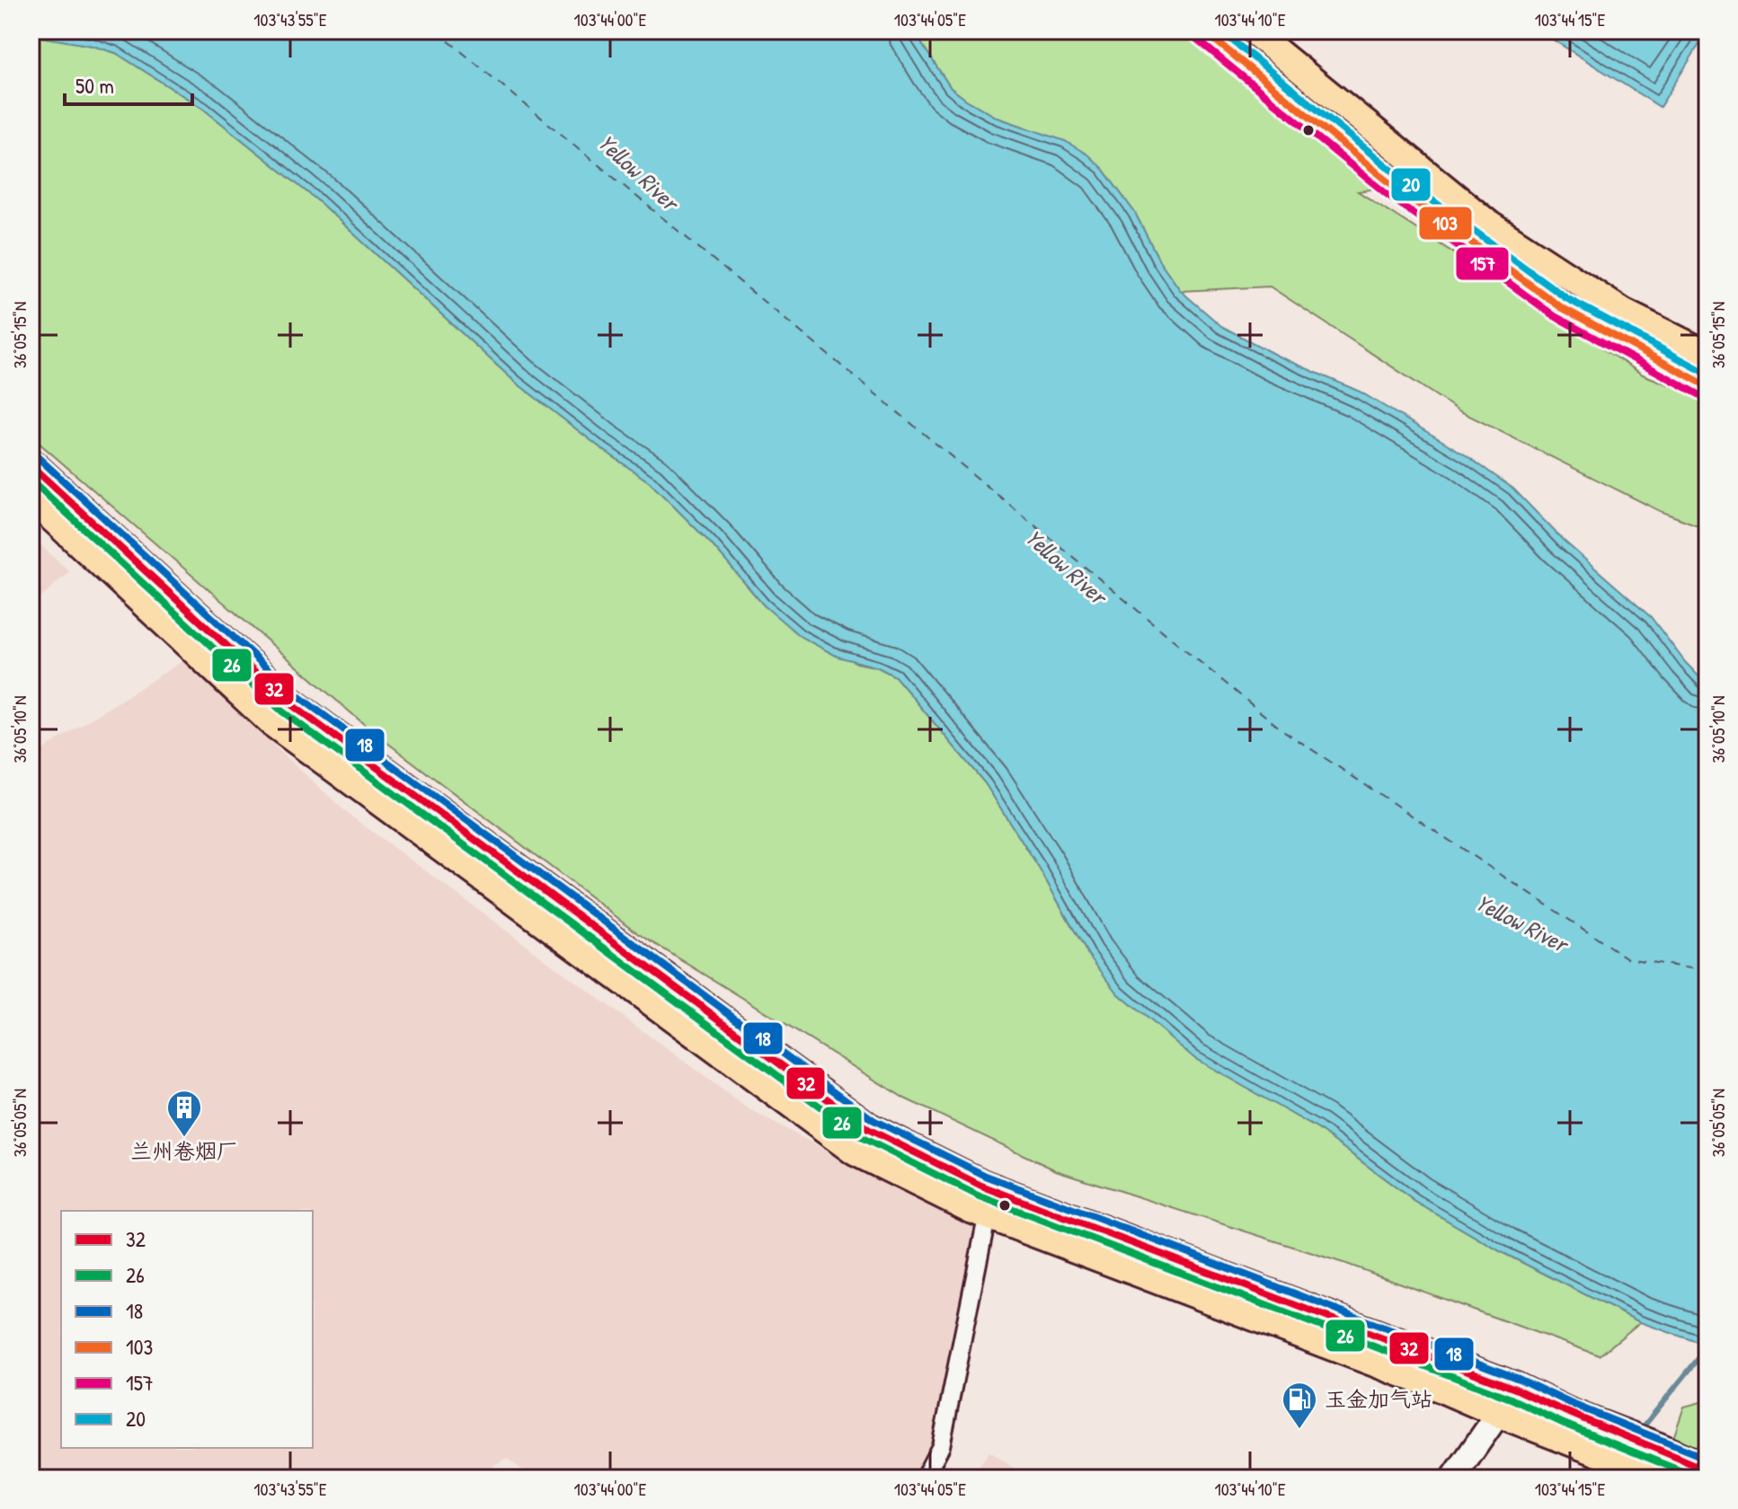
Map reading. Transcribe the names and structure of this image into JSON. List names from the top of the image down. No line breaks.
{"water":["Yellow River"],"places":{"building":["兰州卷烟厂"],"fuel station":["玉金加气站"]},"lines":["transit line 103","transit line 20","transit line 157","transit line 18","transit line 32","transit line 26"],"legend":["32","26","18","103","157","20"],"scale_bar":"50 m","coordinates":["103°43'55\"E","103°44'00\"E","103°44'05\"E","103°44'10\"E","103°44'15\"E","36°05'15\"N","36°05'10\"N","36°05'05\"N"]}
